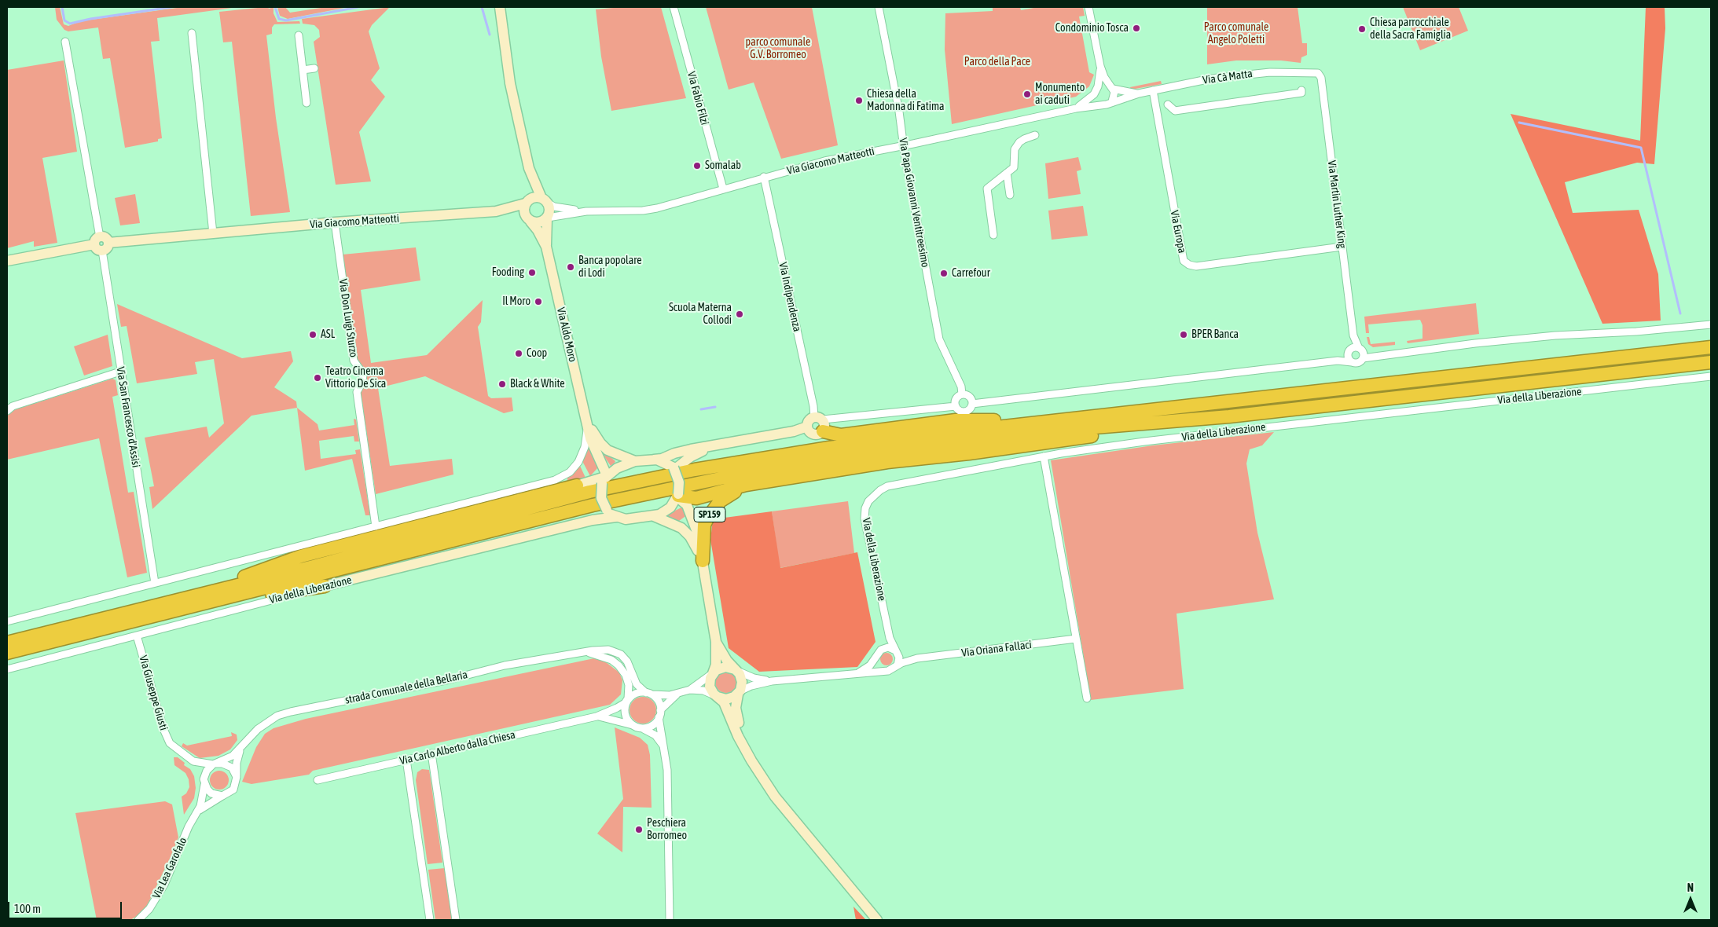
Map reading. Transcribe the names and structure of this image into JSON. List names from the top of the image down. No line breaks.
{"streets":{"highway":["SP159"],"street":["Via Cà Matta","Via Fabio Filzi","Via Giacomo Matteotti","Via Papa Giovanni Ventitreesimo","Via Martin Luther King","Via Europa","Via Indipendenza","Via Don Luigi Sturzo","Via Aldo Moro","Via della Liberazione","Via San Francesco d'Assisi","Via Oriana Fallaci","strada Comunale della Bellaria","Via Giuseppe Giusti","Via Carlo Alberto dalla Chiesa","Via Lea Garofalo"]},"crossings":[["Via Cà Matta","Via Giacomo Matteotti"],["Via Cà Matta","Via Martin Luther King"],["Via Cà Matta","Via Europa"],["Via Fabio Filzi","Via Giacomo Matteotti"],["Via Giacomo Matteotti","Via Papa Giovanni Ventitreesimo"],["Via Giacomo Matteotti","Via Indipendenza"],["Via Giacomo Matteotti","Via Don Luigi Sturzo"],["Via Giacomo Matteotti","Via Aldo Moro"],["Via Giacomo Matteotti","Via San Francesco d'Assisi"],["Via Martin Luther King","Via Europa"],["Via Aldo Moro","Via della Liberazione"],["Via Aldo Moro","SP159"],["Via della Liberazione","SP159"],["Via della Liberazione","Via Giuseppe Giusti"],["strada Comunale della Bellaria","Via Carlo Alberto dalla Chiesa"],["Via Giuseppe Giusti","Via Lea Garofalo"]],"parks":["Parco comunale Angelo Poletti","parco comunale G.V. Borromeo","Parco della Pace"],"places":["Condominio Tosca","Chiesa parrocchiale della Sacra Famiglia","Monumento ai caduti","Chiesa della Madonna di Fatima","Somalab","Banca popolare di Lodi","Fooding","Carrefour","Il Moro","Scuola Materna Collodi","ASL","BPER Banca","Coop","Teatro Cinema Vittorio De Sica","Black & White","Peschiera Borromeo"],"scale_bar":"100 m","north":"top"}
